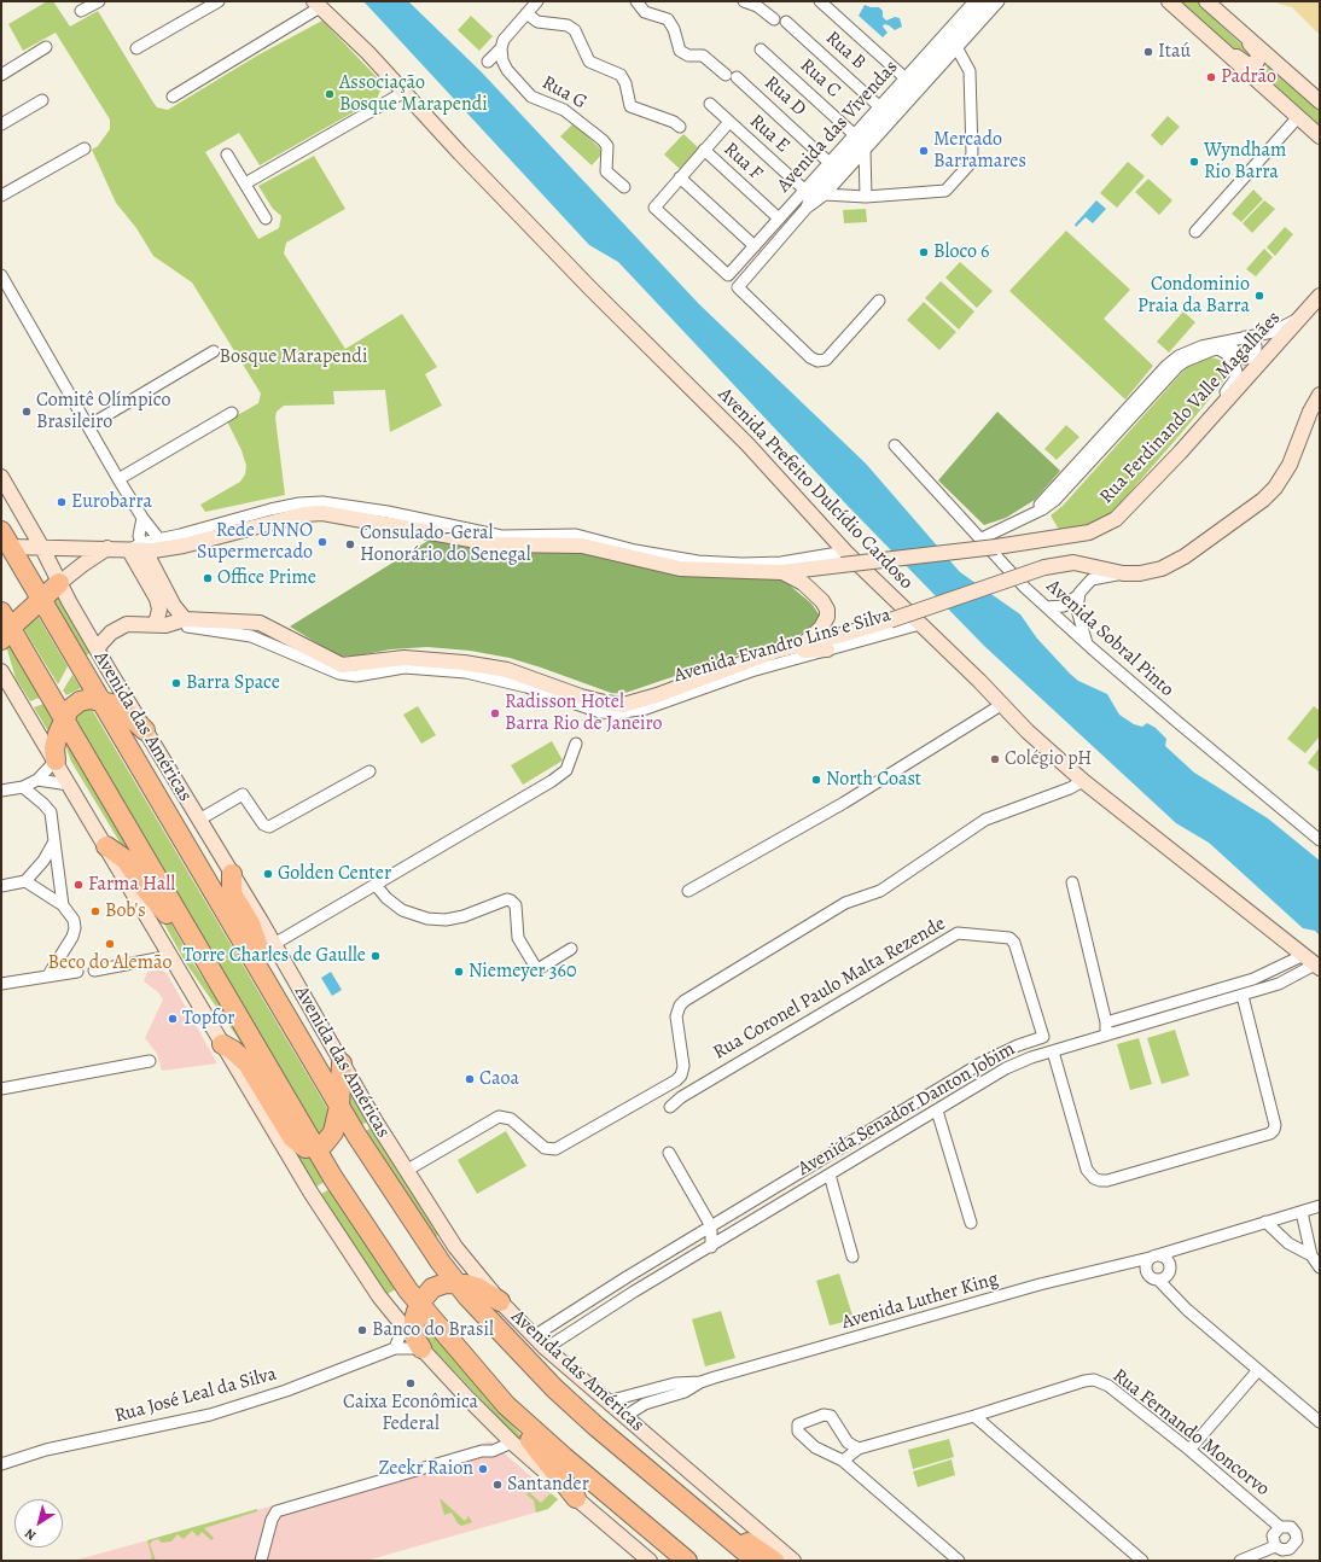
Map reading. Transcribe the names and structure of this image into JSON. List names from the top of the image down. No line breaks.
{"streets":{"highway":["Avenida das Américas"],"street":["Rua B","Rua C","Rua G","Rua D","Avenida das Vivendas","Rua E","Rua F","Rua Ferdinando Valle Magalhães","Avenida Prefeito Dulcídio Cardoso","Avenida Sobral Pinto","Avenida Evandro Lins e Silva","Rua Coronel Paulo Malta Rezende","Avenida Senador Danton Jobim","Avenida Luther King","Rua José Leal da Silva","Rua Fernando Moncorvo"]},"crossings":[["Rua B","Avenida das Vivendas"],["Rua C","Avenida das Vivendas"],["Rua D","Avenida das Vivendas"],["Avenida das Vivendas","Rua E"],["Avenida das Vivendas","Rua F"],["Rua Ferdinando Valle Magalhães","Avenida Prefeito Dulcídio Cardoso"],["Avenida Prefeito Dulcídio Cardoso","Avenida Evandro Lins e Silva"],["Avenida Prefeito Dulcídio Cardoso","Avenida Senador Danton Jobim"],["Avenida Evandro Lins e Silva","Avenida das Américas"],["Avenida das Américas","Avenida Senador Danton Jobim"],["Avenida das Américas","Avenida Luther King"],["Rua Coronel Paulo Malta Rezende","Avenida Senador Danton Jobim"]],"parks":["Bosque Marapendi"],"places":["Itaú","Padrão","Associação Bosque Marapendi","Mercado Barramares","Wyndham Rio Barra","Bloco 6","Condominio Praia da Barra","Comitê Olímpico Brasileiro","Eurobarra","Rede UNNO Supermercado","Consulado-Geral Honorário do Senegal","Office Prime","Barra Space","Radisson Hotel Barra Rio de Janeiro","Colégio pH","North Coast","Golden Center","Farma Hall","Bob's","Beco do Alemão","Torre Charles de Gaulle","Niemeyer 360","Topfor","Caoa","Banco do Brasil","Caixa Econômica Federal","Zeekr Raion","Santander"],"north":"bottom left"}
